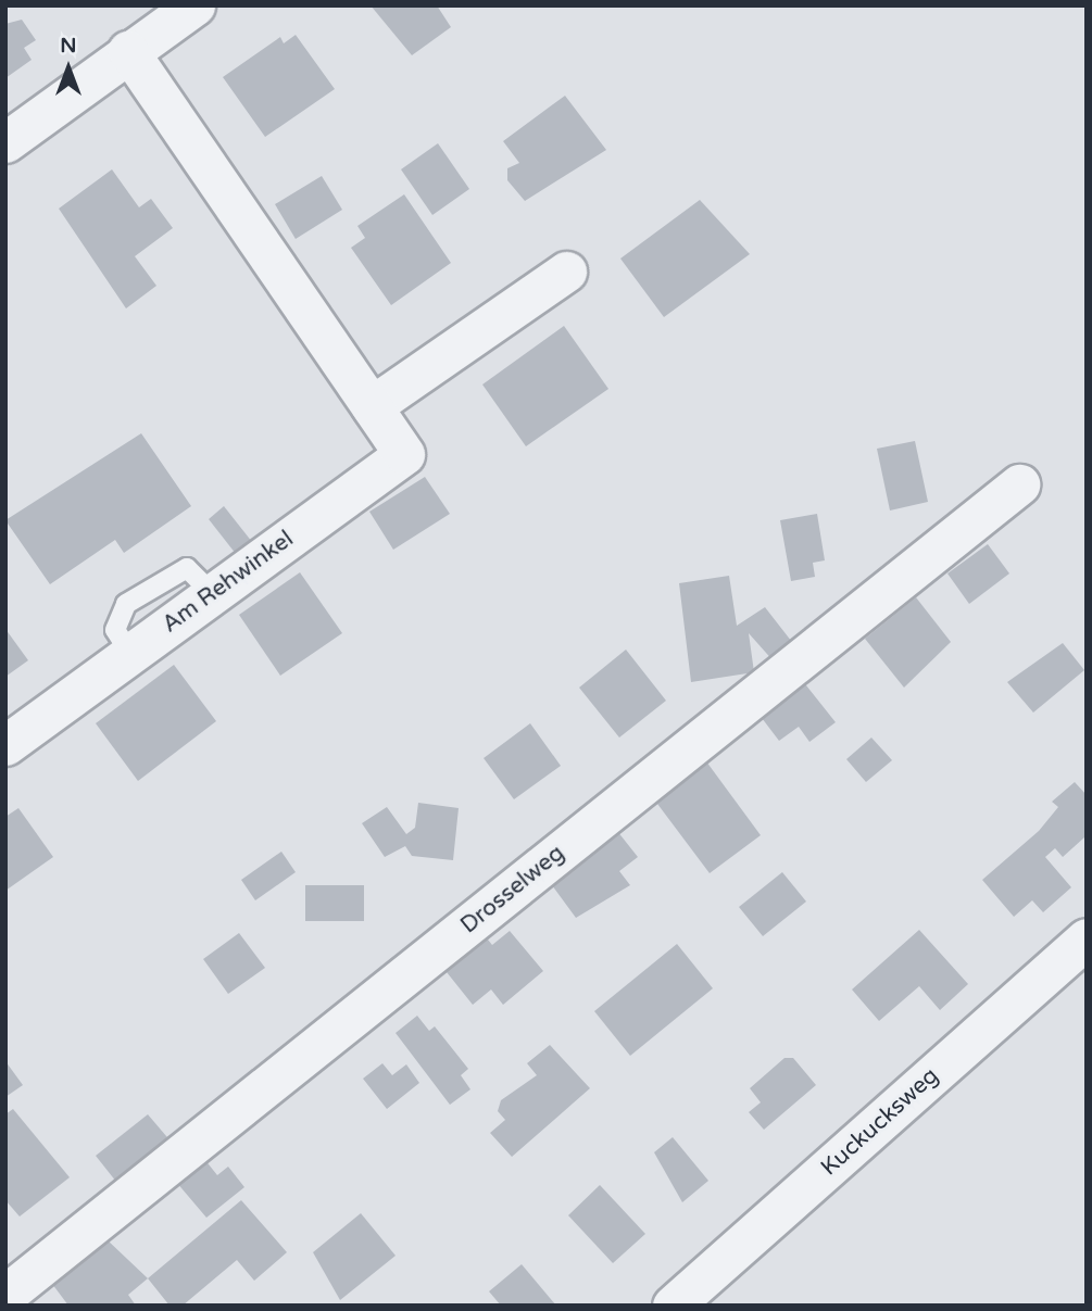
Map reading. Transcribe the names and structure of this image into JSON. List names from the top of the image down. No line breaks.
{"streets":{"street":["Am Rehwinkel","Drosselweg","Kuckucksweg"]},"north":"top"}
